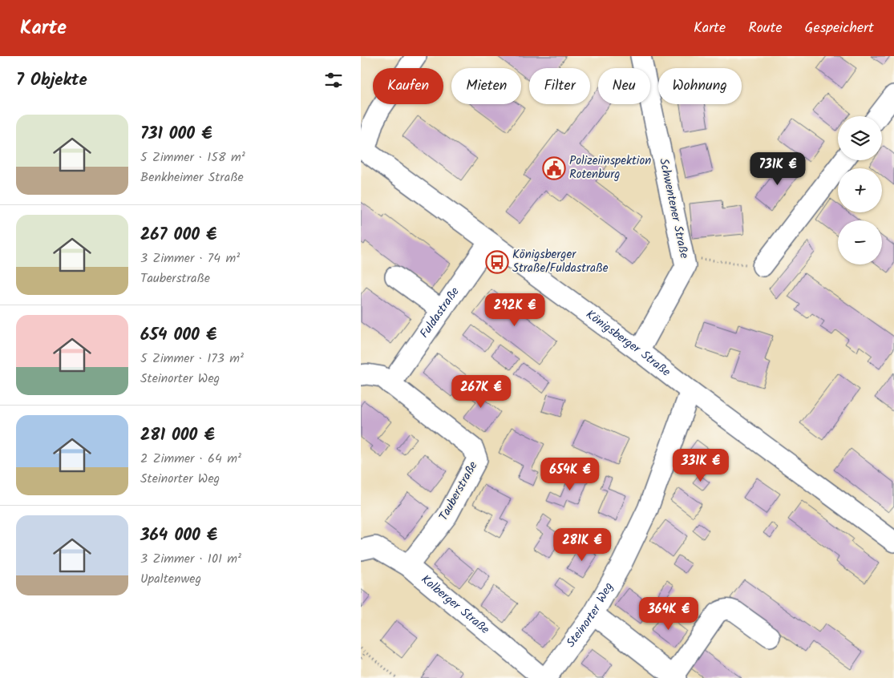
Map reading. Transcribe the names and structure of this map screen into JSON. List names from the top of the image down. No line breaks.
{"streets":{"street":["Schwentener Straße","Fuldastraße","Königsberger Straße","Tauberstraße","Kolberger Straße","Steinorter Weg"]},"crossings":[["Schwentener Straße","Königsberger Straße"],["Fuldastraße","Königsberger Straße"],["Fuldastraße","Tauberstraße"],["Königsberger Straße","Steinorter Weg"],["Tauberstraße","Kolberger Straße"]],"places":{"public building":["Polizeiinspektion Rotenburg"],"bus stop":["Königsberger Straße/Fuldastraße"]},"page":{"header":"Karte","nav":["Karte","Route","Gespeichert"],"heading":"7 Objekte","chip":["Kaufen","Mieten","Filter","Neu","Wohnung"],"list":[{"name":"731 000 €","note":"5 Zimmer · 158 m² · Benkheimer Straße"},{"name":"267 000 €","note":"3 Zimmer · 74 m² · Tauberstraße"},{"name":"654 000 €","note":"5 Zimmer · 173 m² · Steinorter Weg"},{"name":"281 000 €","note":"2 Zimmer · 64 m² · Steinorter Weg"},{"name":"364 000 €","note":"3 Zimmer · 101 m² · Upaltenweg"}],"map_buttons":["+","−"],"price":["731K €","292K €","267K €","331K €","654K €","281K €","364K €"]}}
